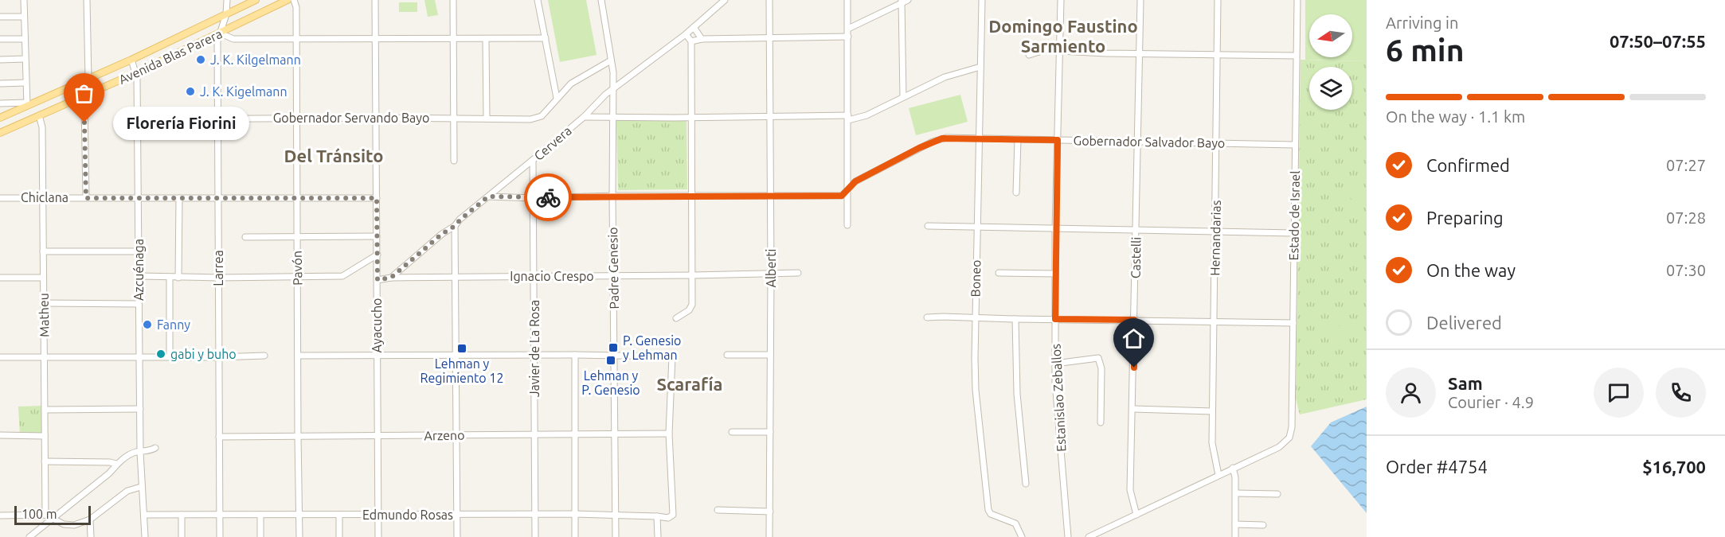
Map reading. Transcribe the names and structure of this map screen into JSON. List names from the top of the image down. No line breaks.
{"streets":{"main road":["Avenida Blas Parera"],"street":["Gobernador Servando Bayo","Gobernador Salvador Bayo","Cervera","Chiclana","Estado de Israel","Hernandarias","Castelli","Larrea","Pavón","Padre Genesio","Alberti","Azcuénaga","Ignacio Crespo","Boneo","Matheu","Ayacucho","Javier de La Rosa","Estanislao Zeballos","Arzeno","Edmundo Rosas"]},"crossings":[["Avenida Blas Parera","Larrea"],["Avenida Blas Parera","Azcuénaga"],["Avenida Blas Parera","Matheu"],["Gobernador Servando Bayo","Larrea"],["Gobernador Servando Bayo","Pavón"],["Gobernador Servando Bayo","Padre Genesio"],["Gobernador Servando Bayo","Azcuénaga"],["Gobernador Servando Bayo","Ayacucho"],["Gobernador Salvador Bayo","Estado de Israel"],["Gobernador Salvador Bayo","Hernandarias"],["Gobernador Salvador Bayo","Castelli"],["Gobernador Salvador Bayo","Boneo"],["Gobernador Salvador Bayo","Estanislao Zeballos"],["Cervera","Padre Genesio"],["Cervera","Ignacio Crespo"],["Cervera","Javier de La Rosa"],["Chiclana","Larrea"],["Chiclana","Pavón"],["Chiclana","Azcuénaga"],["Chiclana","Matheu"],["Chiclana","Ayacucho"],["Larrea","Arzeno"],["Larrea","Edmundo Rosas"],["Pavón","Arzeno"],["Pavón","Edmundo Rosas"],["Padre Genesio","Ignacio Crespo"],["Padre Genesio","Arzeno"],["Padre Genesio","Edmundo Rosas"],["Alberti","Ignacio Crespo"],["Azcuénaga","Edmundo Rosas"],["Ignacio Crespo","Javier de La Rosa"],["Ayacucho","Arzeno"],["Ayacucho","Edmundo Rosas"],["Javier de La Rosa","Arzeno"],["Javier de La Rosa","Edmundo Rosas"],["Arzeno","Edmundo Rosas"]],"districts":["Domingo Faustino Sarmiento","Del Tránsito","Scarafía"],"places":{"other":["J. K. Kilgelmann","J. K. Kigelmann","Florería Fiorini","Fanny","gabi y buho"],"transit":["P. Genesio y Lehman","Lehman y Regimiento 12","Lehman y P. Genesio"]},"scale_bar":"100 m","north":"left","page":{"heading":["6 min","Arriving in","07:50–07:55"],"panel":["Sam","Courier · 4.9","Order #4754","$16,700"],"bar":"On the way · 1.1 km","bubble":"Florería Fiorini","list":[["Confirmed","07:27"],["Preparing","07:28"],["On the way","07:30"],"Delivered"],"scale":"100 m"}}
